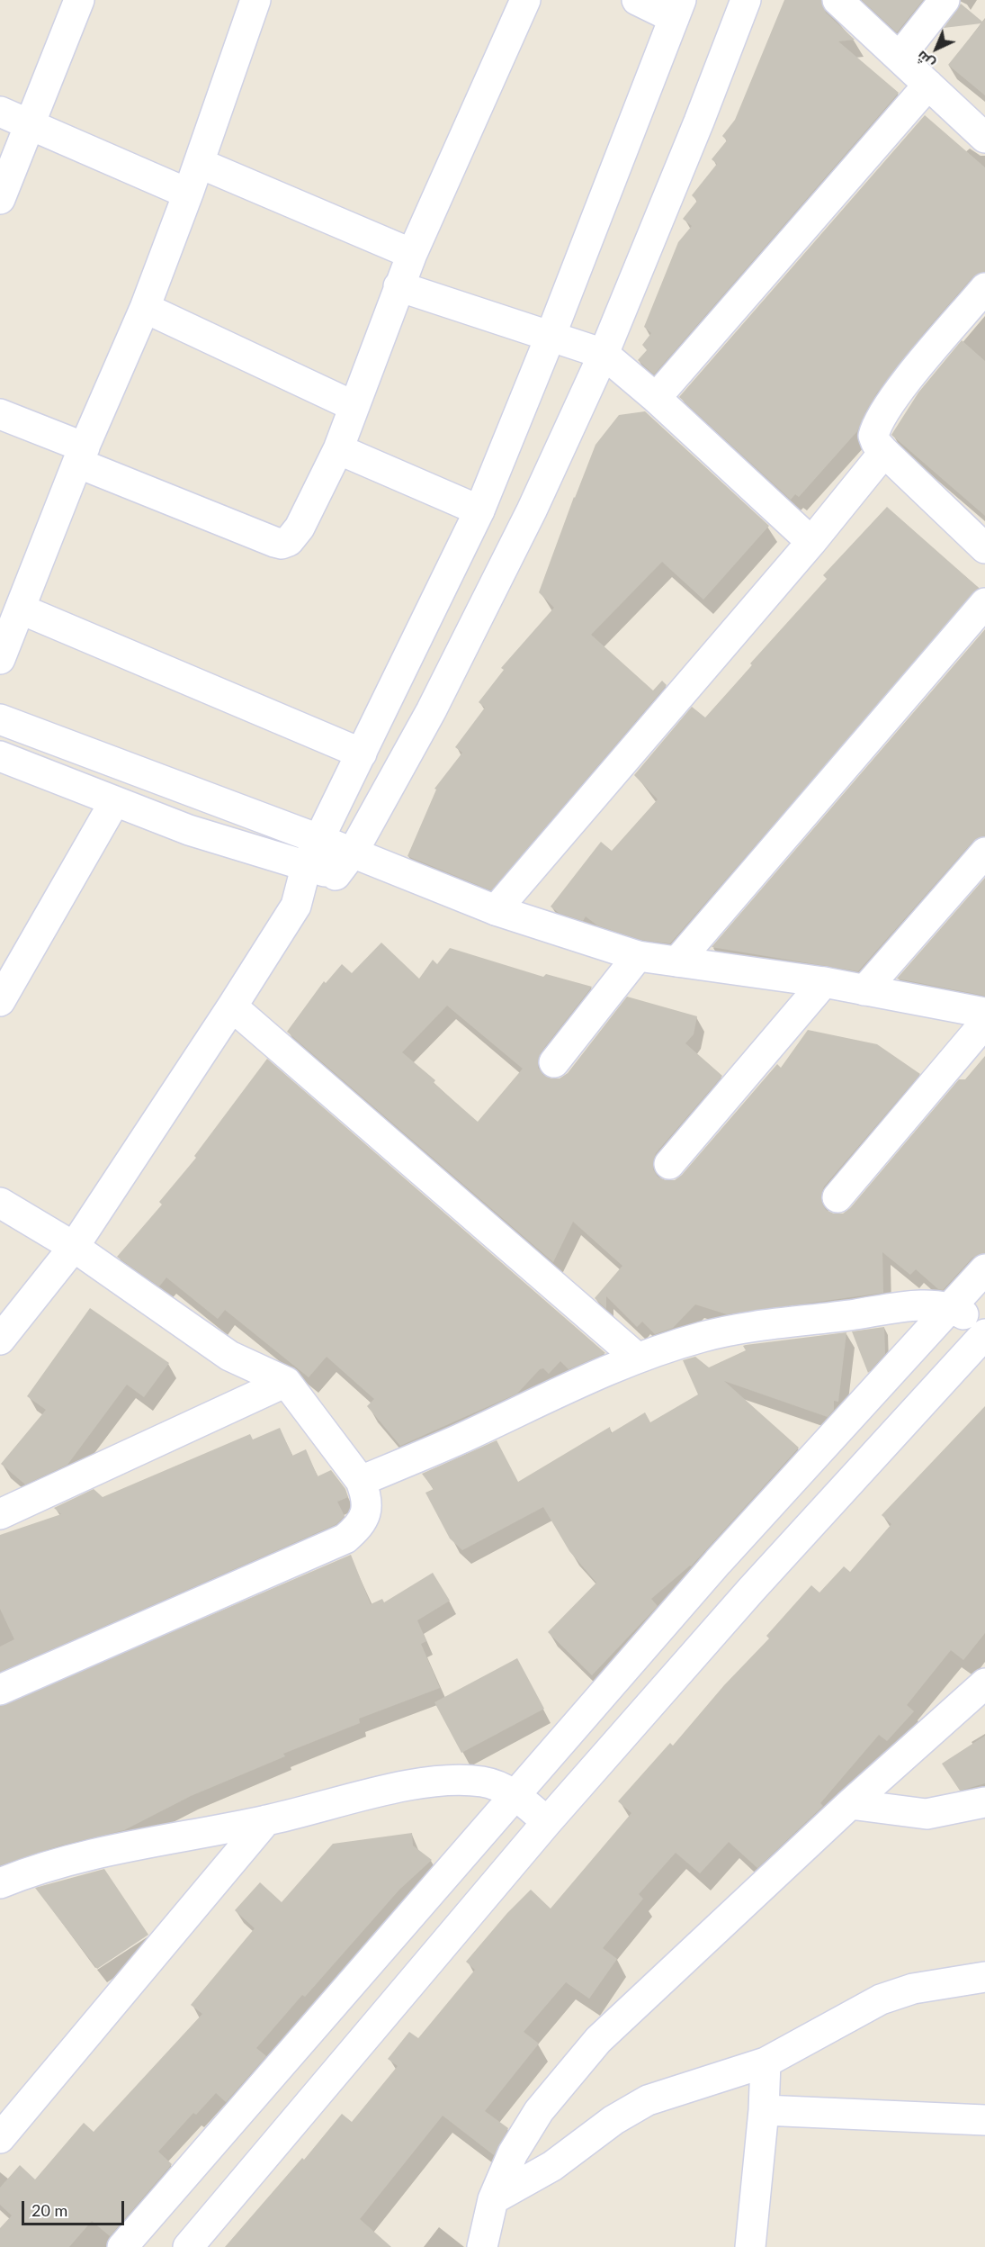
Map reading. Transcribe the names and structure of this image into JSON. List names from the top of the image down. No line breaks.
{"scale_bar":"20 m","north":"bottom left"}
